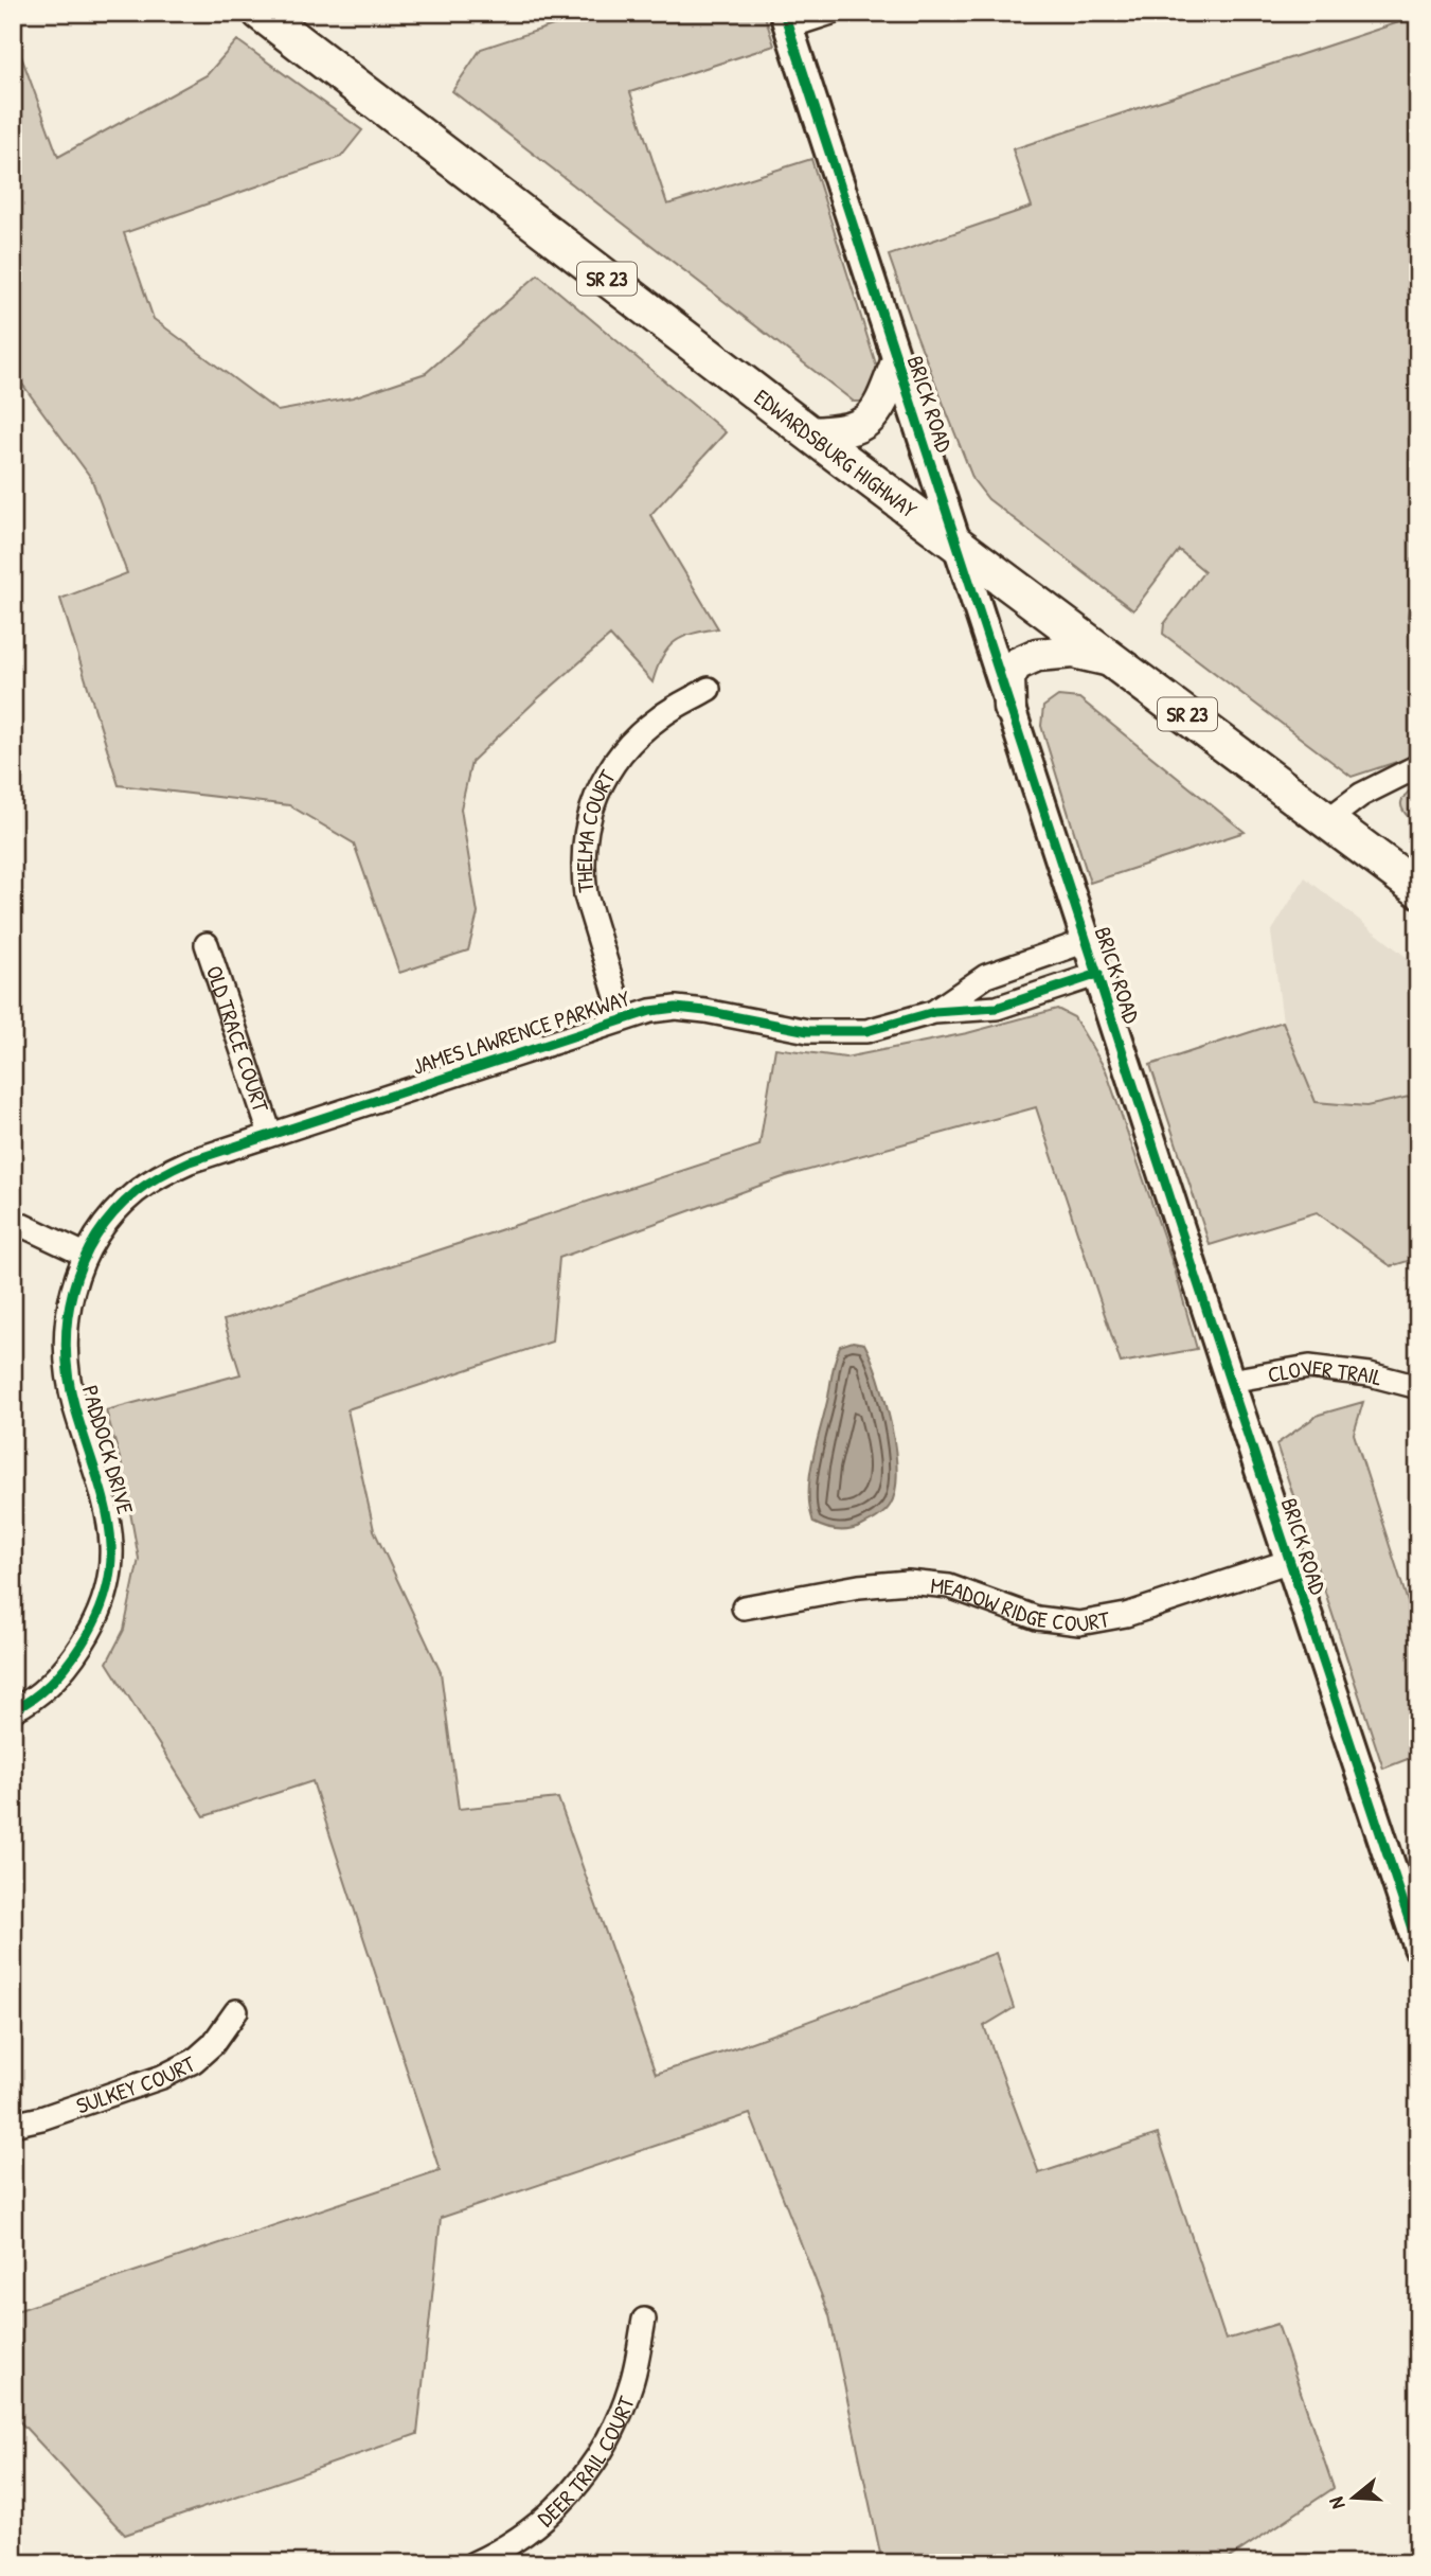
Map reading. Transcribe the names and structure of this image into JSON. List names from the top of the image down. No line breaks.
{"streets":{"main road":["SR 23","EDWARDSBURG HIGHWAY"],"street":["BRICK ROAD","THELMA COURT","JAMES LAWRENCE PARKWAY","OLD TRACE COURT","CLOVER TRAIL","PADDOCK DRIVE","MEADOW RIDGE COURT","SULKEY COURT","DEER TRAIL COURT"]},"crossings":[["BRICK ROAD","EDWARDSBURG HIGHWAY"],["BRICK ROAD","JAMES LAWRENCE PARKWAY"],["BRICK ROAD","CLOVER TRAIL"],["BRICK ROAD","MEADOW RIDGE COURT"],["THELMA COURT","JAMES LAWRENCE PARKWAY"],["JAMES LAWRENCE PARKWAY","OLD TRACE COURT"],["JAMES LAWRENCE PARKWAY","PADDOCK DRIVE"]],"north":"left"}
